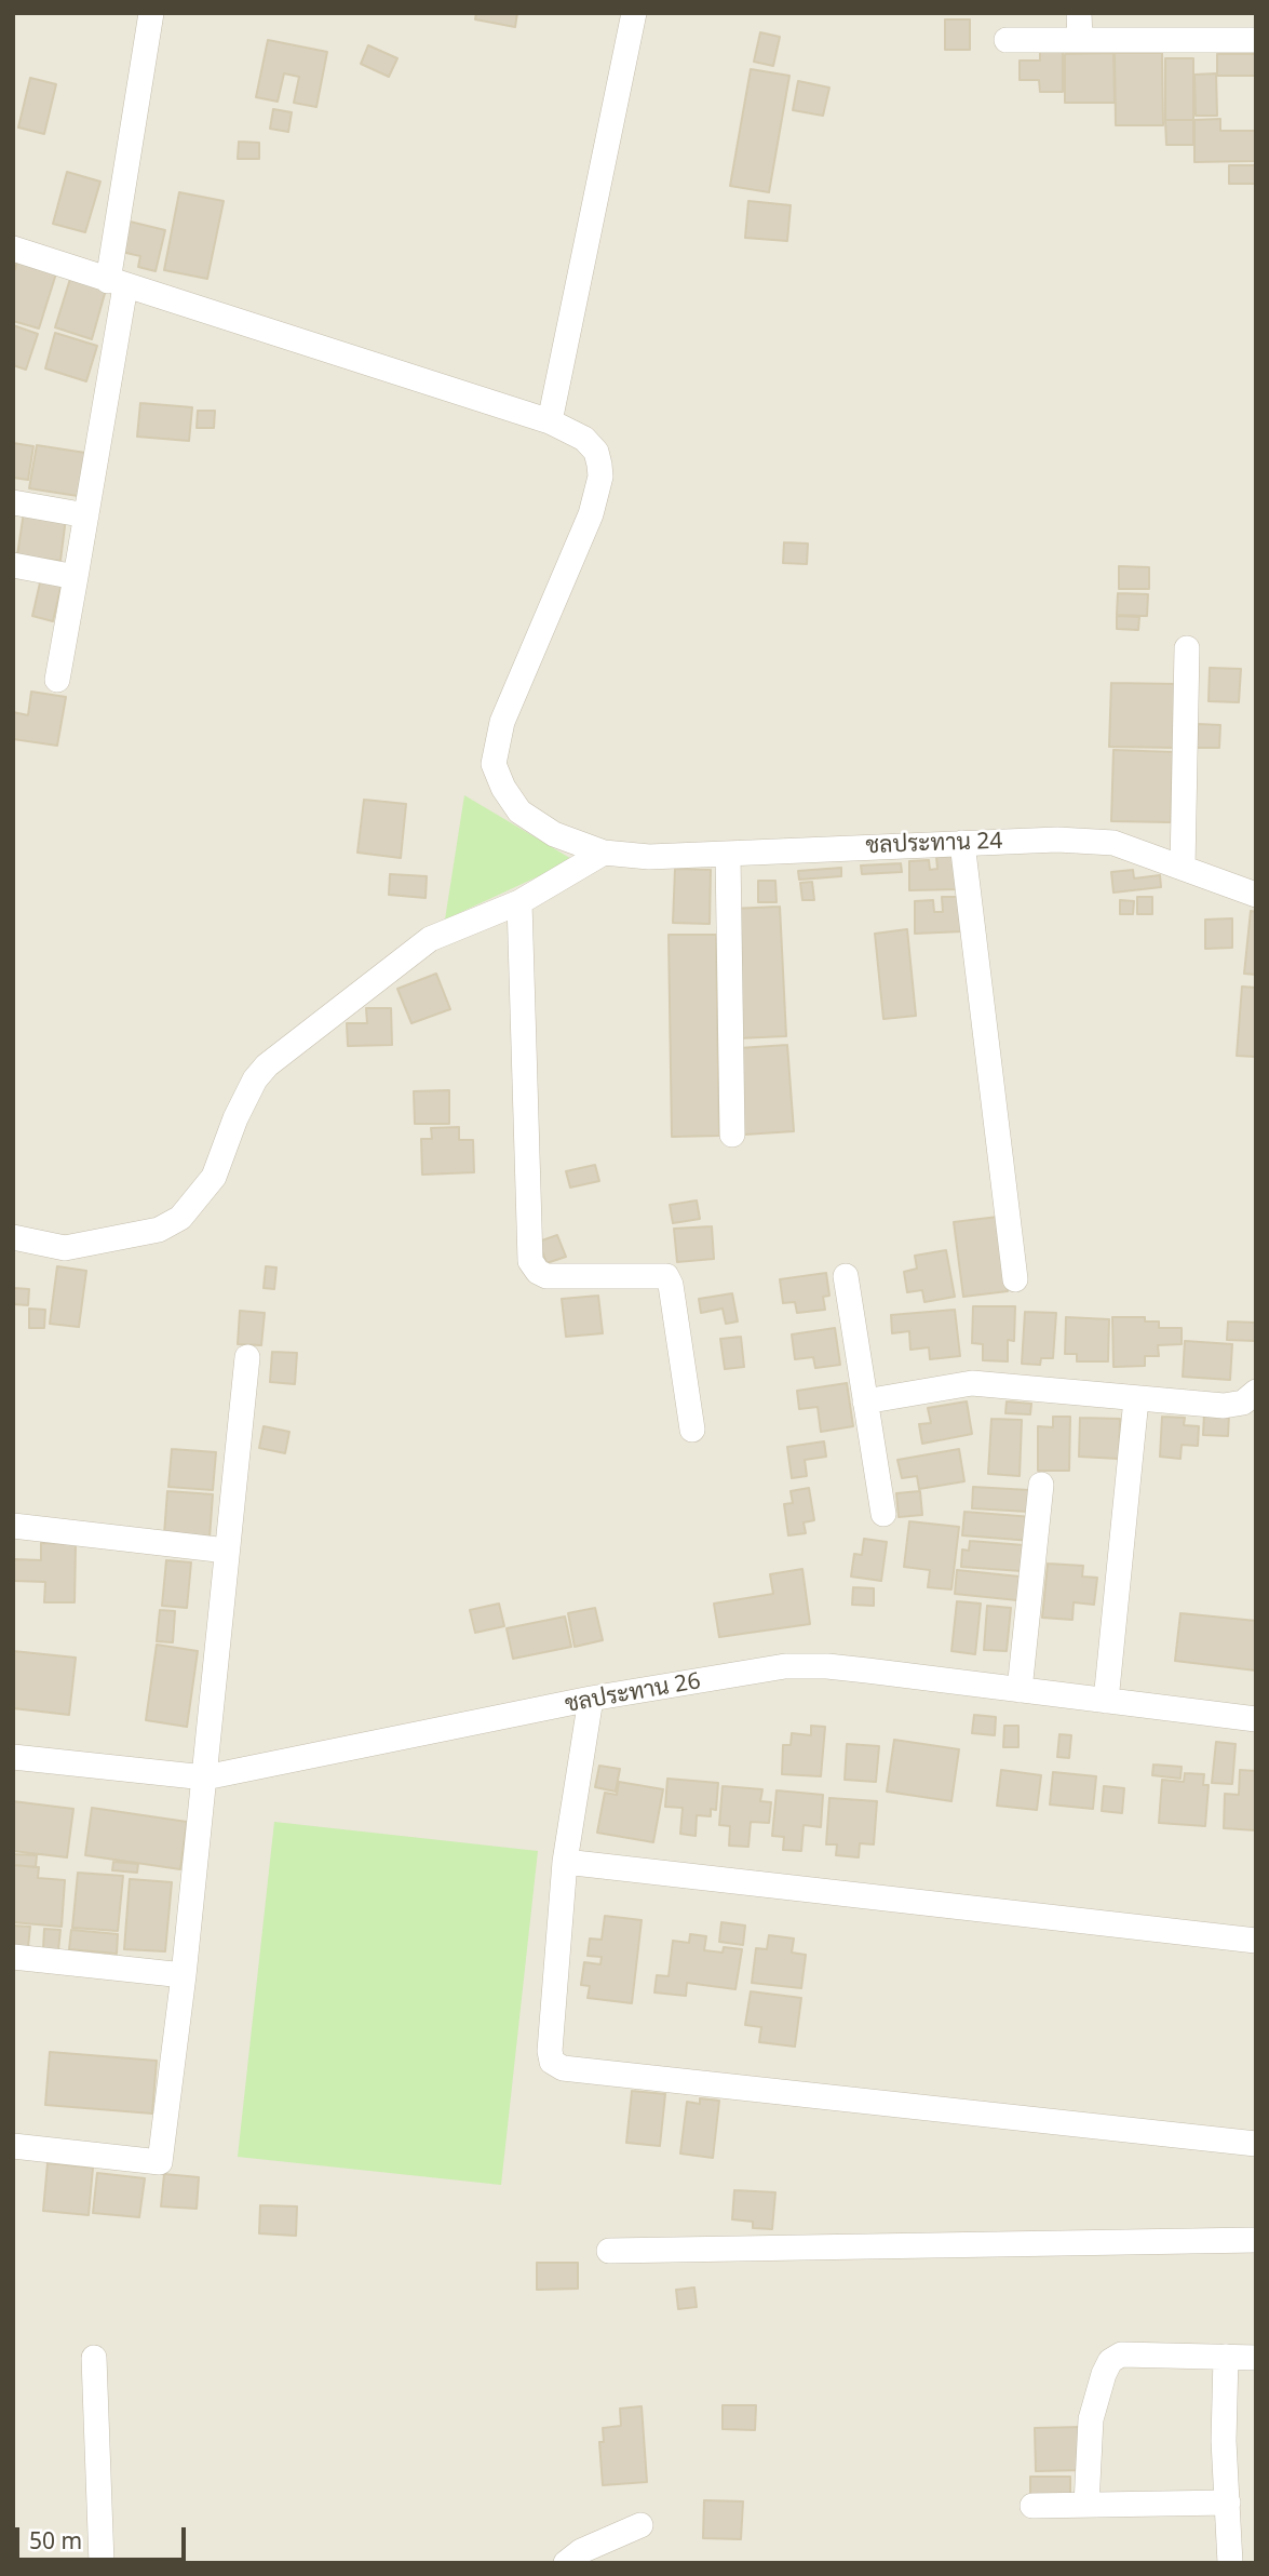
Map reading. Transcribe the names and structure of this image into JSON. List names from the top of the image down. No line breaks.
{"streets":{"street":["ชลประทาน 24","ชลประทาน 26"]},"scale_bar":"50 m"}
